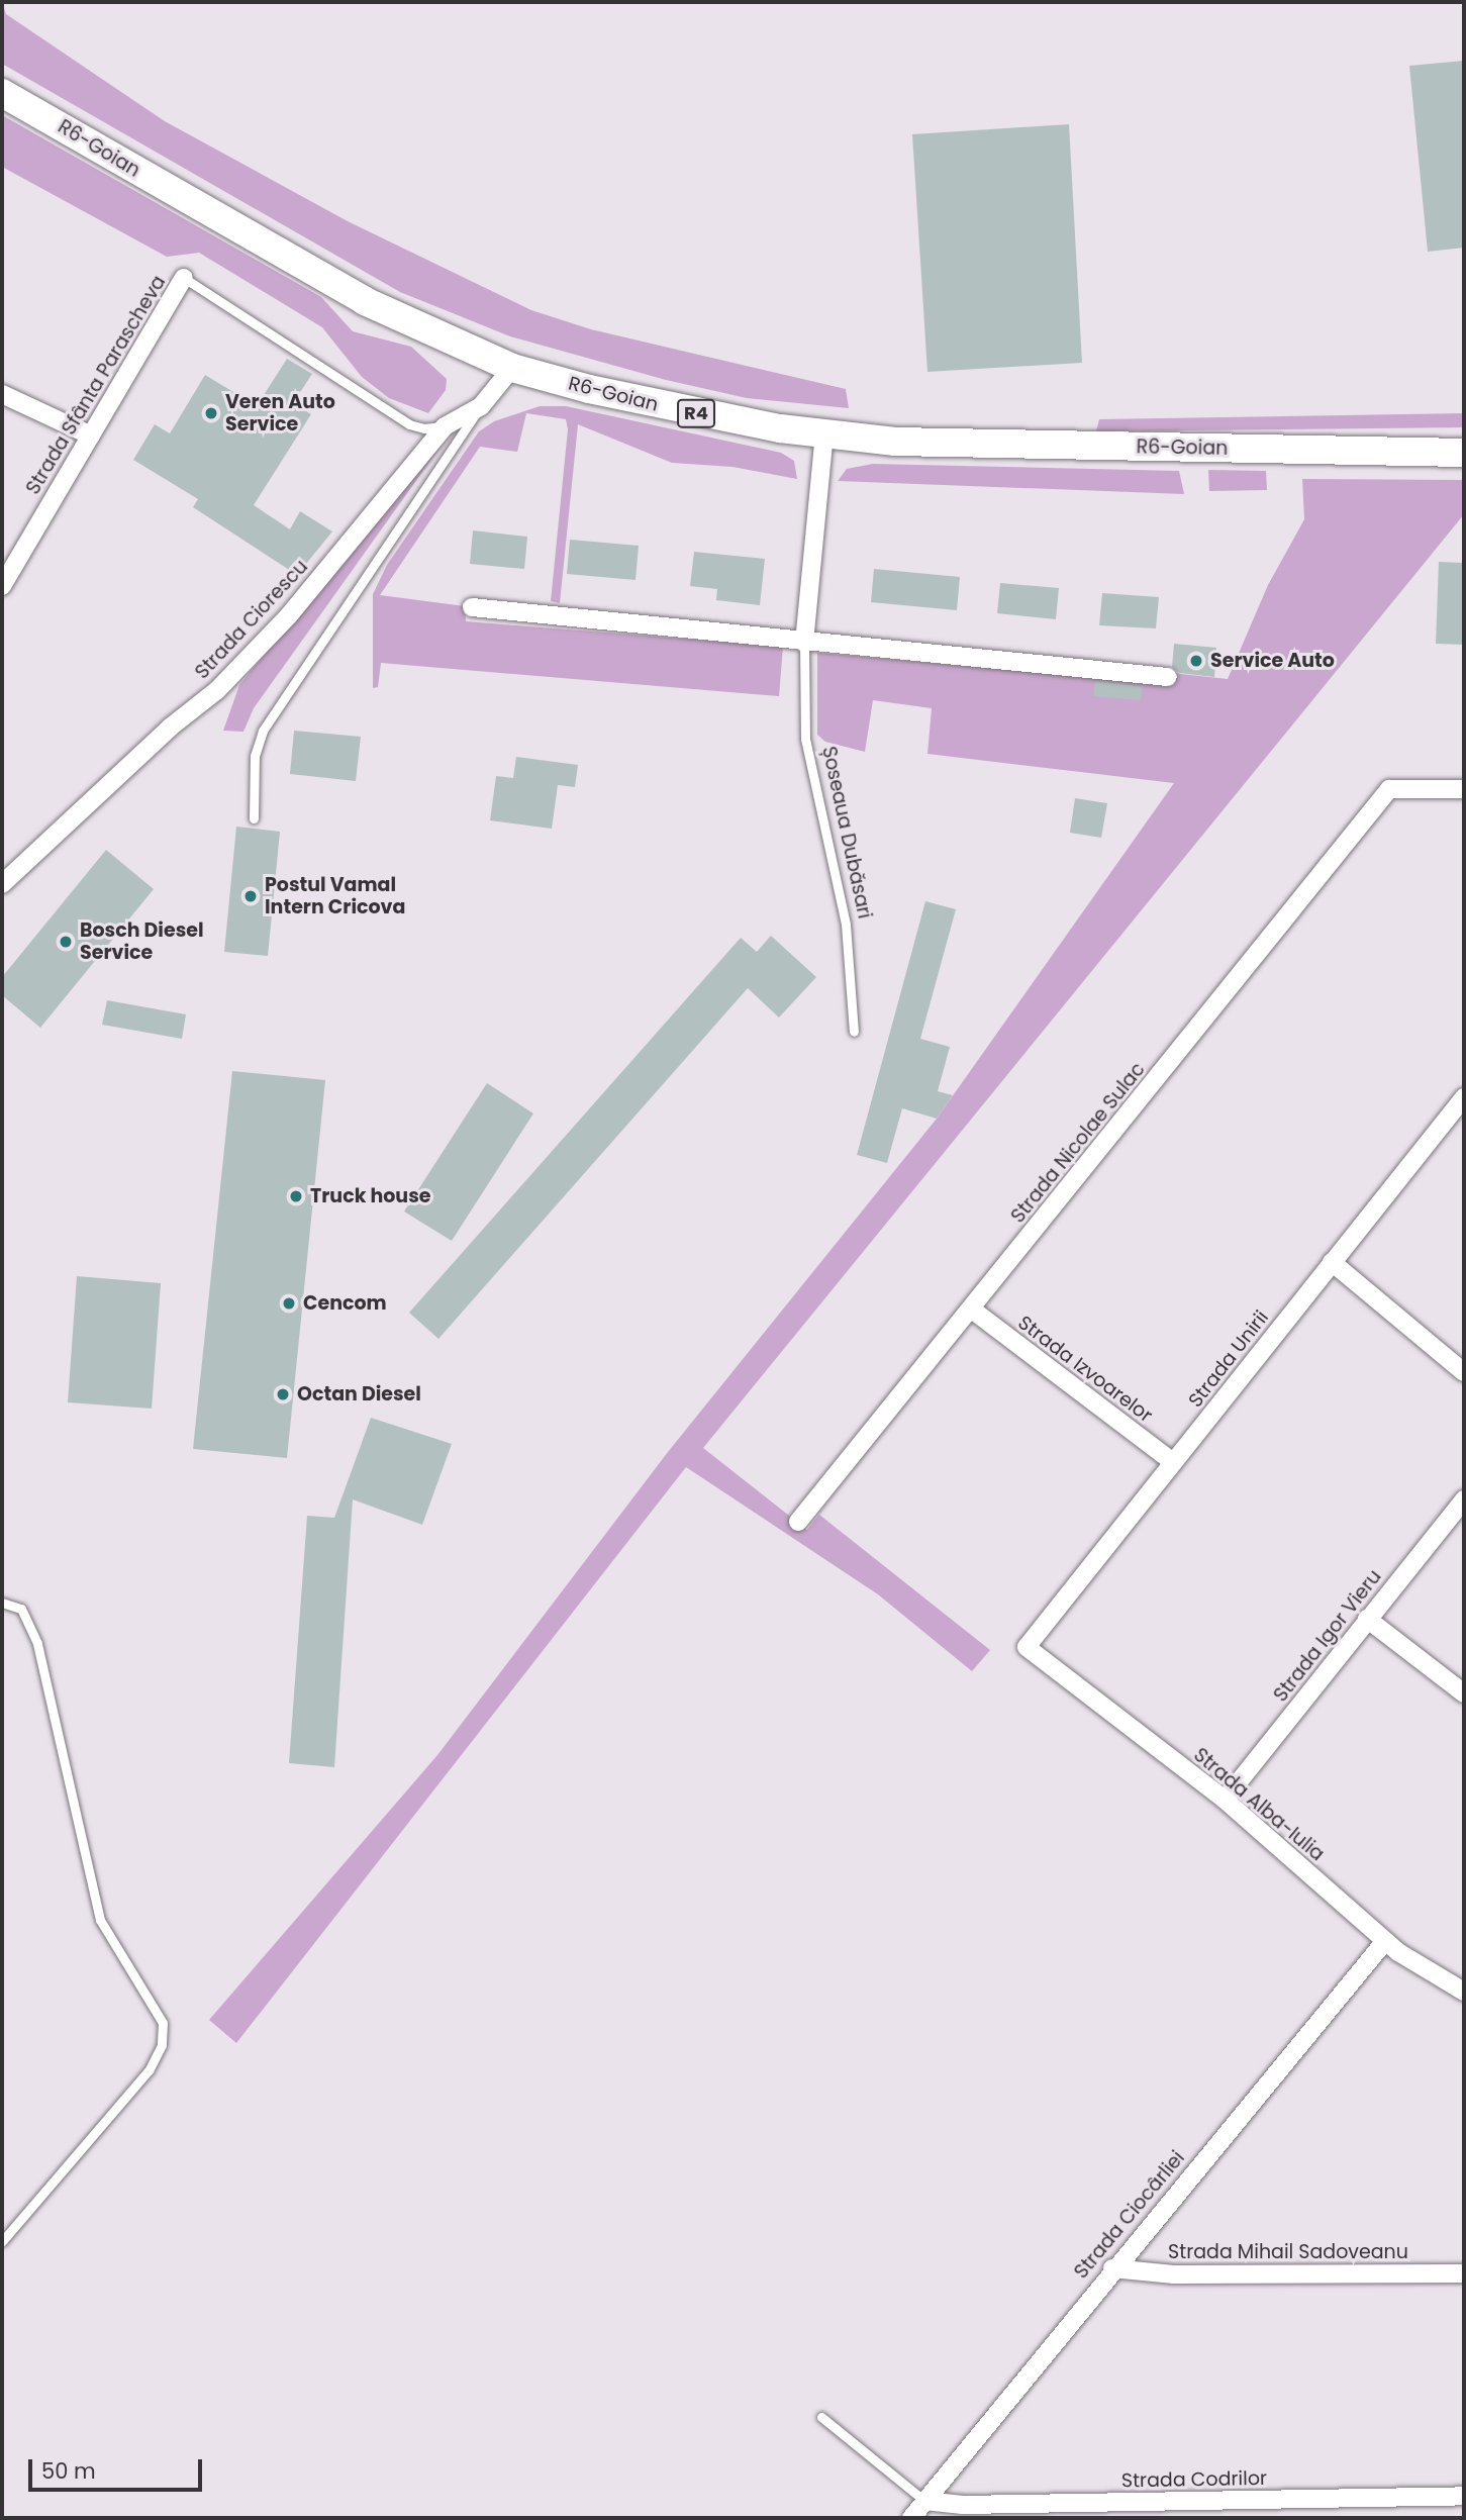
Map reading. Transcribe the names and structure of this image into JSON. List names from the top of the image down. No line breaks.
{"streets":{"main road":["R6-Goian","R4"],"street":["Strada Sfânta Parascheva","Strada Ciorescu","Șoseaua Dubăsari","Strada Nicolae Sulac","Strada Unirii","Strada Izvoarelor","Strada Igor Vieru","Strada Alba-Iulia","Strada Ciocârliei","Strada Mihail Sadoveanu","Strada Codrilor"]},"crossings":[["R6-Goian","Strada Ciorescu"],["R6-Goian","Șoseaua Dubăsari"],["Strada Nicolae Sulac","Strada Izvoarelor"],["Strada Unirii","Strada Izvoarelor"],["Strada Unirii","Strada Alba-Iulia"],["Strada Igor Vieru","Strada Alba-Iulia"],["Strada Alba-Iulia","Strada Ciocârliei"],["Strada Ciocârliei","Strada Mihail Sadoveanu"],["Strada Ciocârliei","Strada Codrilor"]],"places":["Veren Auto Service","Service Auto","Postul Vamal Intern Cricova","Bosch Diesel Service","Truck house","Cencom","Octan Diesel"],"scale_bar":"50 m"}
